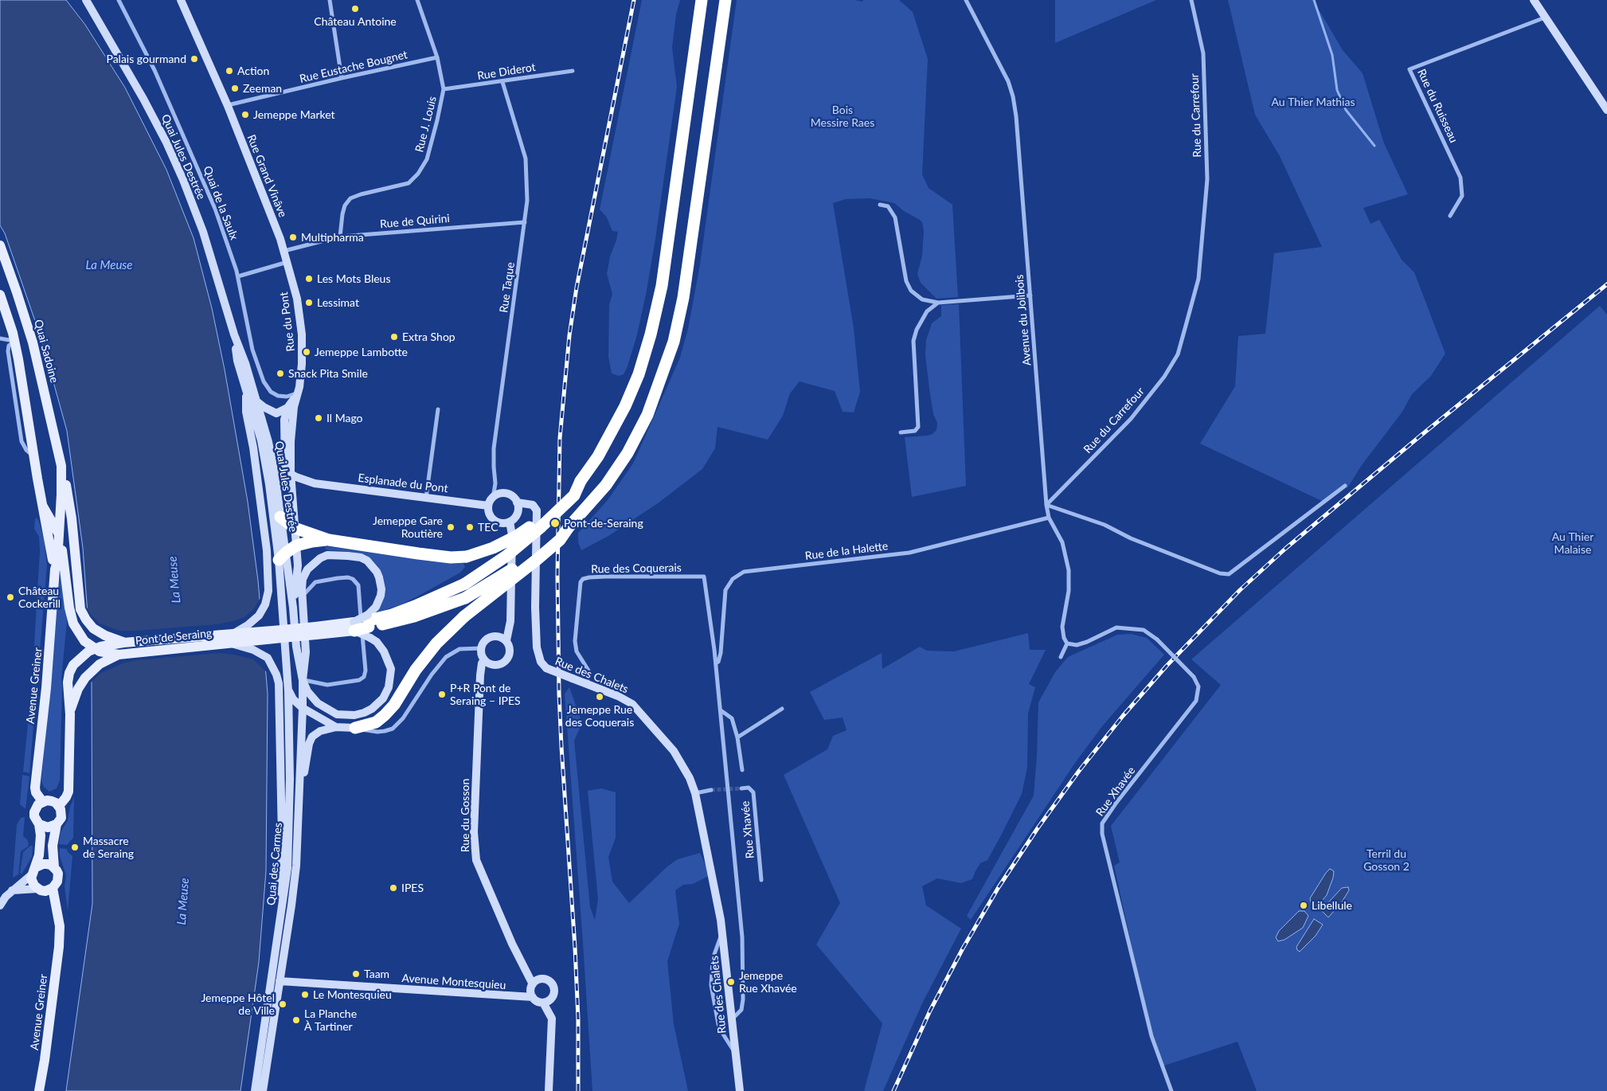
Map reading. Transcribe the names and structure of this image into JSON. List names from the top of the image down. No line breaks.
{"streets":{"main road":["Quai Jules Destrée","Rue Grand Vinâve","Rue du Pont","Quai Sadoine","Esplanade du Pont","Pont de Seraing","Rue des Chalets","Avenue Greiner","Rue du Gosson","Quai des Carmes","Avenue Montesquieu"],"street":["Rue Eustache Bougnet","Rue Diderot","Rue du Ruisseau","Rue du Carrefour","Rue J. Louis","Quai de la Saulx","Rue de Quirini","Rue Taque","Avenue du Jolibois","Rue de la Halette","Rue des Coquerais","Rue Xhavée"]},"crossings":[["Rue Eustache Bougnet","Rue J. Louis"],["Rue Eustache Bougnet","Rue Grand Vinâve"],["Rue Diderot","Rue J. Louis"],["Rue Diderot","Rue Taque"],["Rue du Carrefour","Avenue du Jolibois"],["Rue J. Louis","Rue de Quirini"],["Quai Jules Destrée","Quai des Carmes"],["Rue Grand Vinâve","Rue de Quirini"],["Rue Grand Vinâve","Rue du Pont"],["Quai de la Saulx","Rue du Pont"],["Rue de Quirini","Rue Taque"],["Rue de Quirini","Rue du Pont"],["Rue Taque","Esplanade du Pont"],["Rue Taque","Rue des Chalets"],["Avenue du Jolibois","Rue de la Halette"],["Avenue du Jolibois","Rue Xhavée"],["Quai Sadoine","Avenue Greiner"],["Esplanade du Pont","Rue des Chalets"],["Rue de la Halette","Rue des Coquerais"],["Rue des Coquerais","Rue des Chalets"],["Rue du Gosson","Avenue Montesquieu"],["Quai des Carmes","Avenue Montesquieu"]],"water":["La Meuse"],"parks":["Au Thier Mathias","Bois Messire Raes","Au Thier Malaise","Terril du Gosson 2"],"places":["Château Antoine","Palais gourmand","Action","Zeeman","Jemeppe Market","Multipharma","Les Mots Bleus","Lessimat","Extra Shop","Jemeppe Lambotte","Snack Pita Smile","Il Mago","Pont-de-Seraing","Jemeppe Gare Routière","TEC","Château Cockerill","P+R Pont de Seraing – IPES","Jemeppe Rue des Coquerais","Massacre de Seraing","IPES","Libellule","Taam","Jemeppe Rue Xhavée","Le Montesquieu","Jemeppe Hôtel de Ville","La Planche À Tartiner"]}
